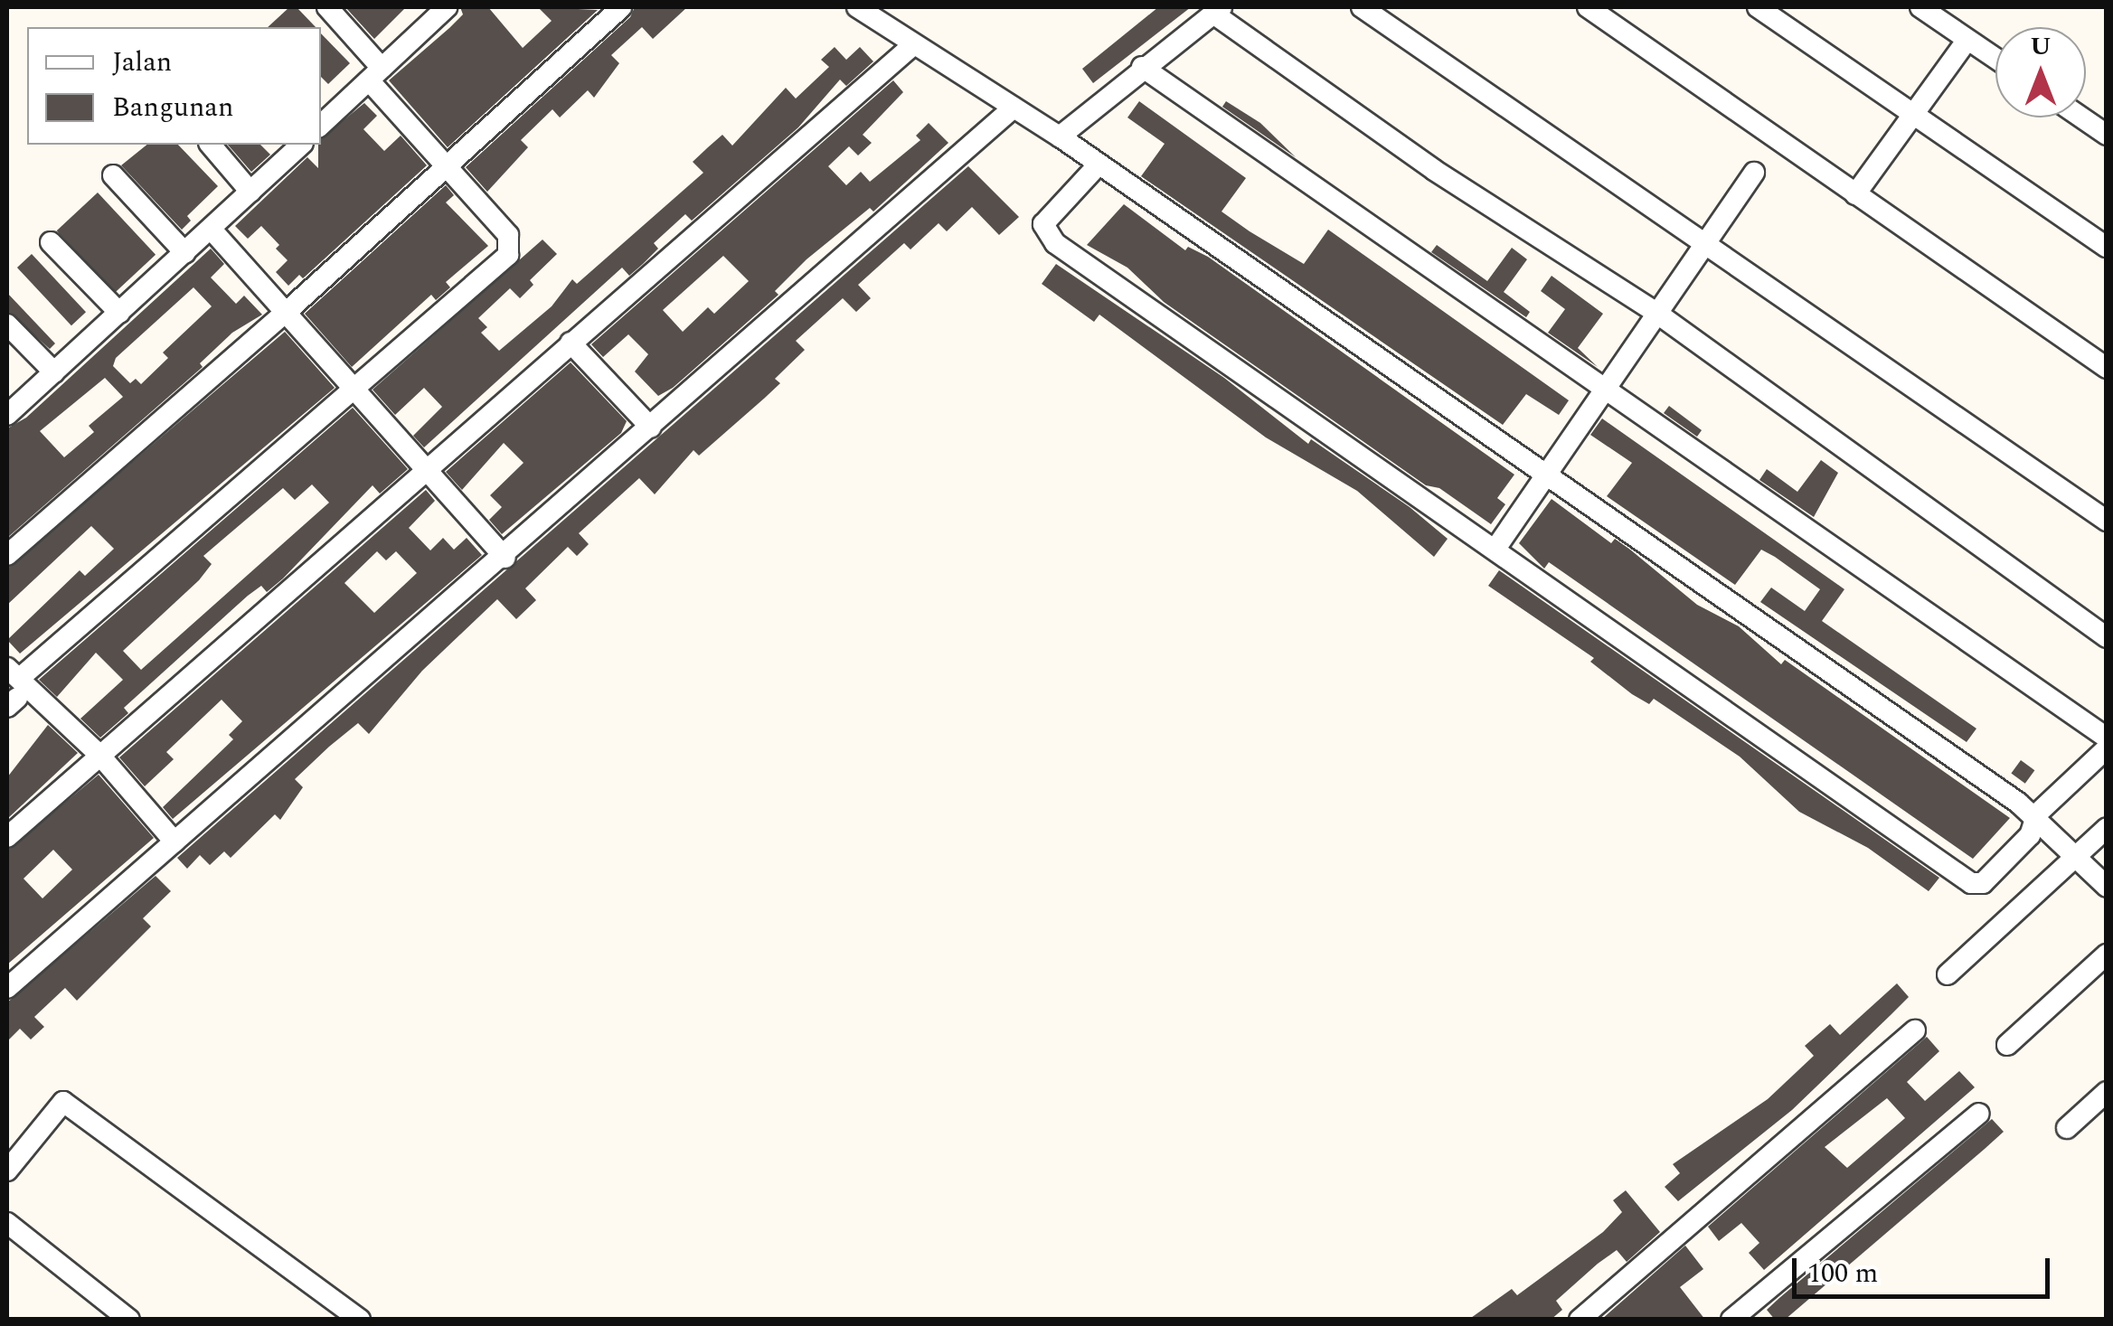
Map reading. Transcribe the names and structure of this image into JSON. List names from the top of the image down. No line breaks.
{"legend":["Jalan","Bangunan"],"scale_bar":"100 m","north":"top"}
